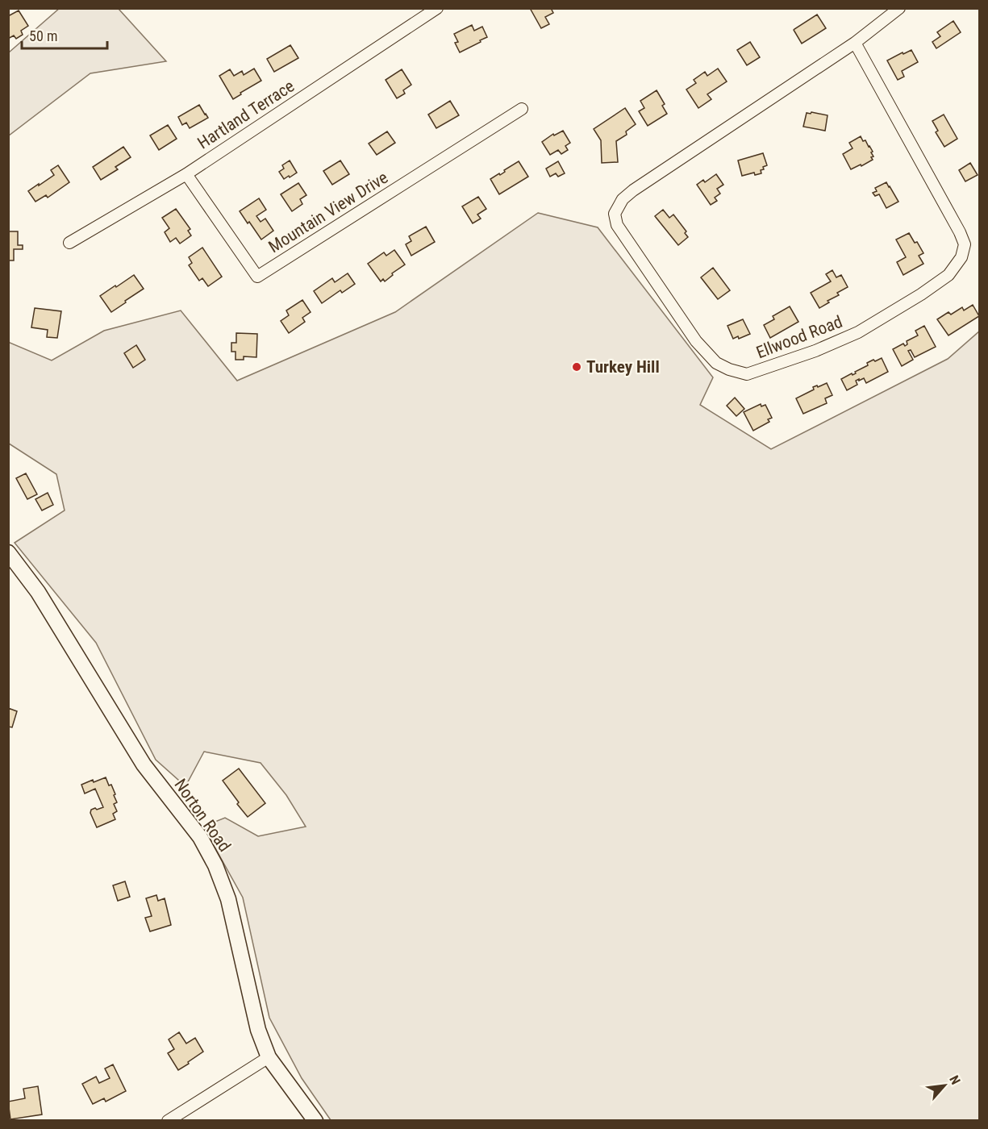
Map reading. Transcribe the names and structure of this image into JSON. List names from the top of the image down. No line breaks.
{"streets":{"main road":["Norton Road"],"street":["Hartland Terrace","Mountain View Drive","Ellwood Road"]},"crossings":[["Hartland Terrace","Mountain View Drive"]],"places":["Turkey Hill"],"scale_bar":"50 m","north":"top right"}
